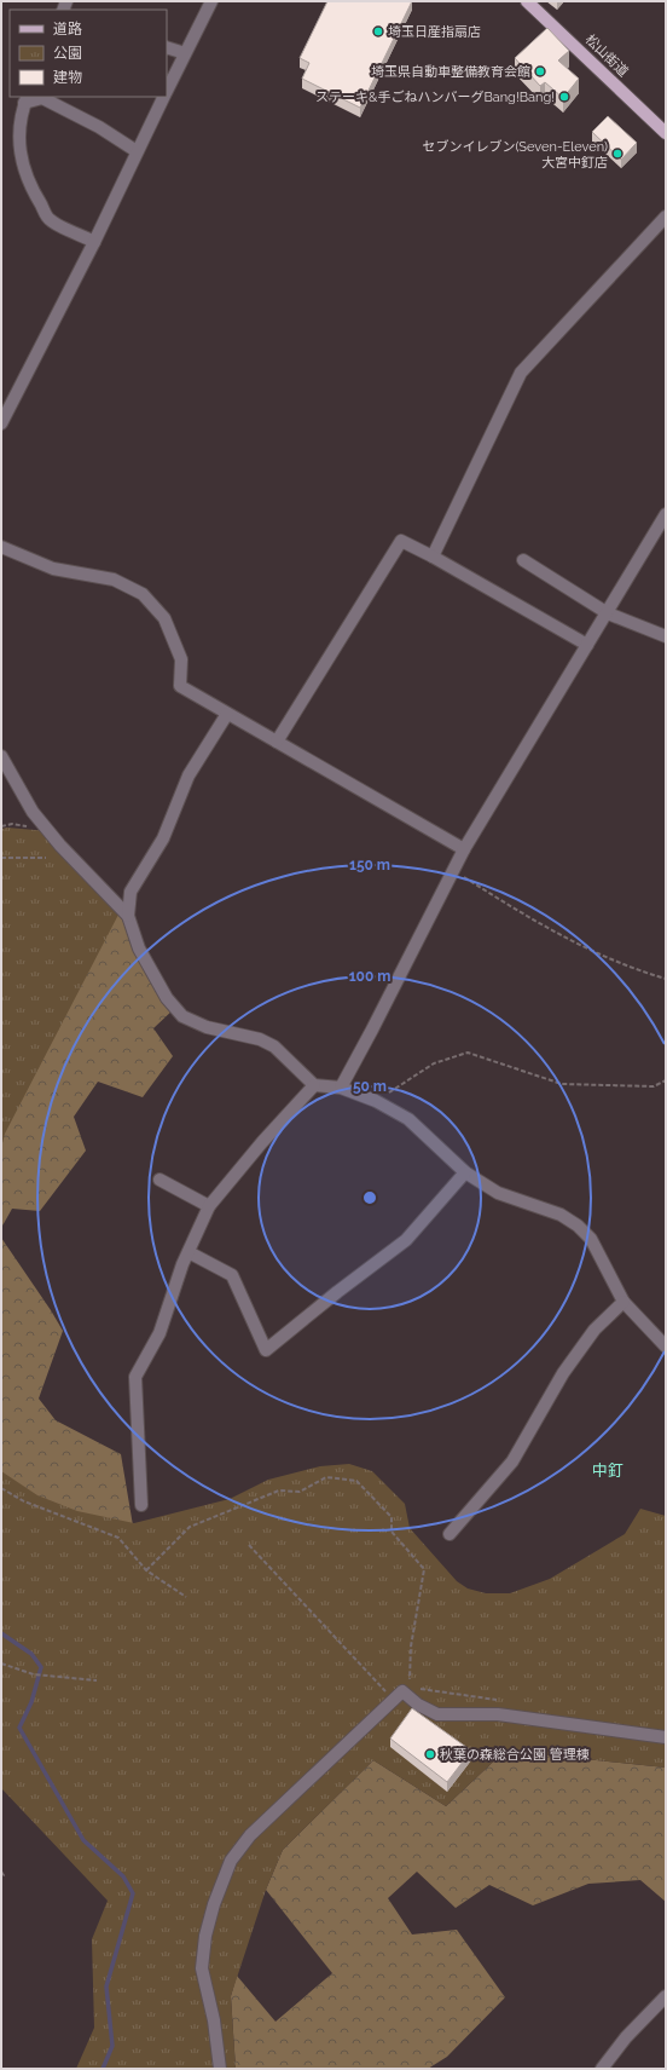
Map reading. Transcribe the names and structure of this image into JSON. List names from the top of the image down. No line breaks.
{"streets":{"main road":["松山街道"]},"districts":["中釘"],"places":["埼玉日産指扇店","埼玉県自動車整備教育会館","ステーキ&手ごねハンバーグBang!Bang!","セブンイレブン(Seven-Eleven) 大宮中釘店","秋葉の森総合公園 管理棟"],"legend":["道路","公園","建物"],"rings":["150 m","100 m","50 m"]}
